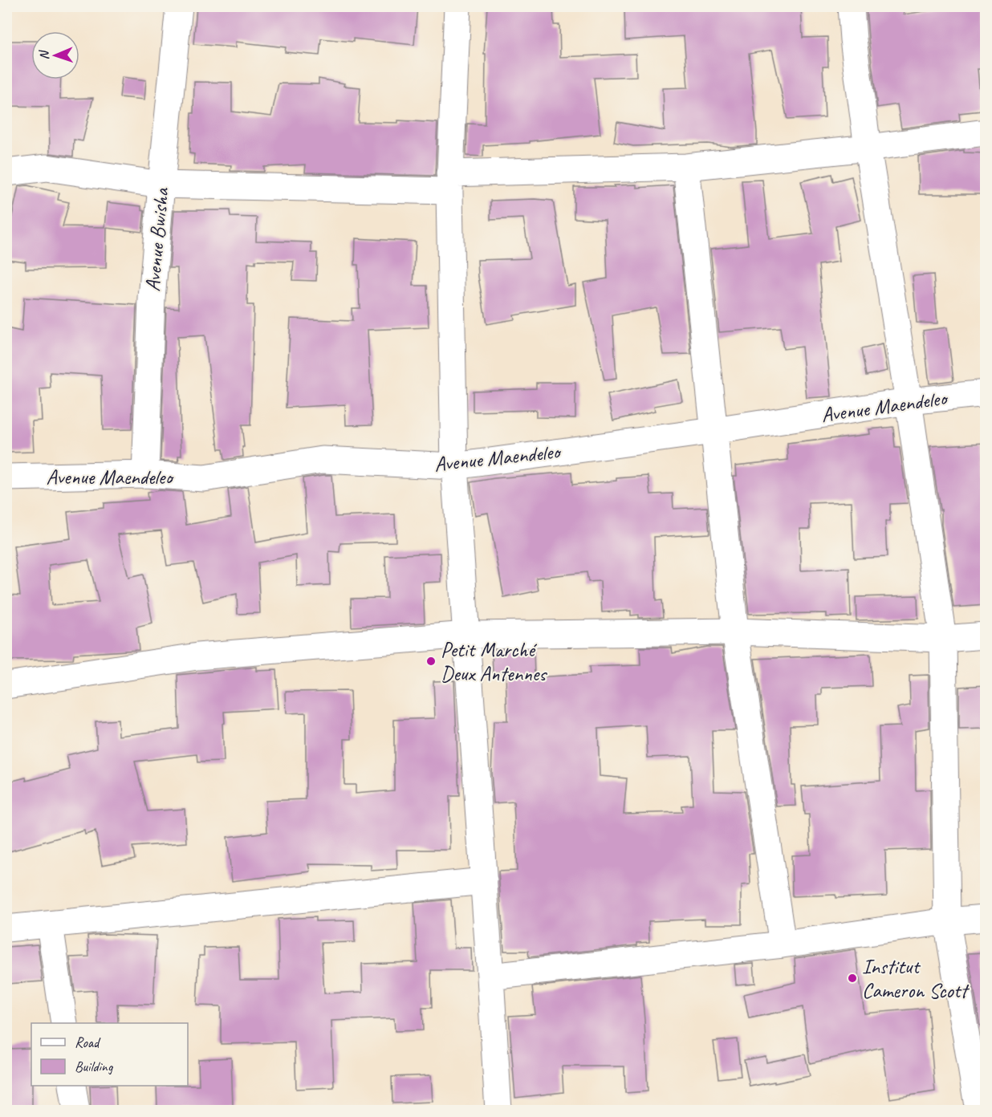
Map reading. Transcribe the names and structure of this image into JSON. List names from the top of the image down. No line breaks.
{"streets":{"street":["Avenue Bwisha","Avenue Maendeleo"]},"crossings":[["Avenue Bwisha","Avenue Maendeleo"]],"places":["Petit Marché Deux Antennes","Institut Cameron Scott"],"legend":["Road","Building"],"north":"left"}
